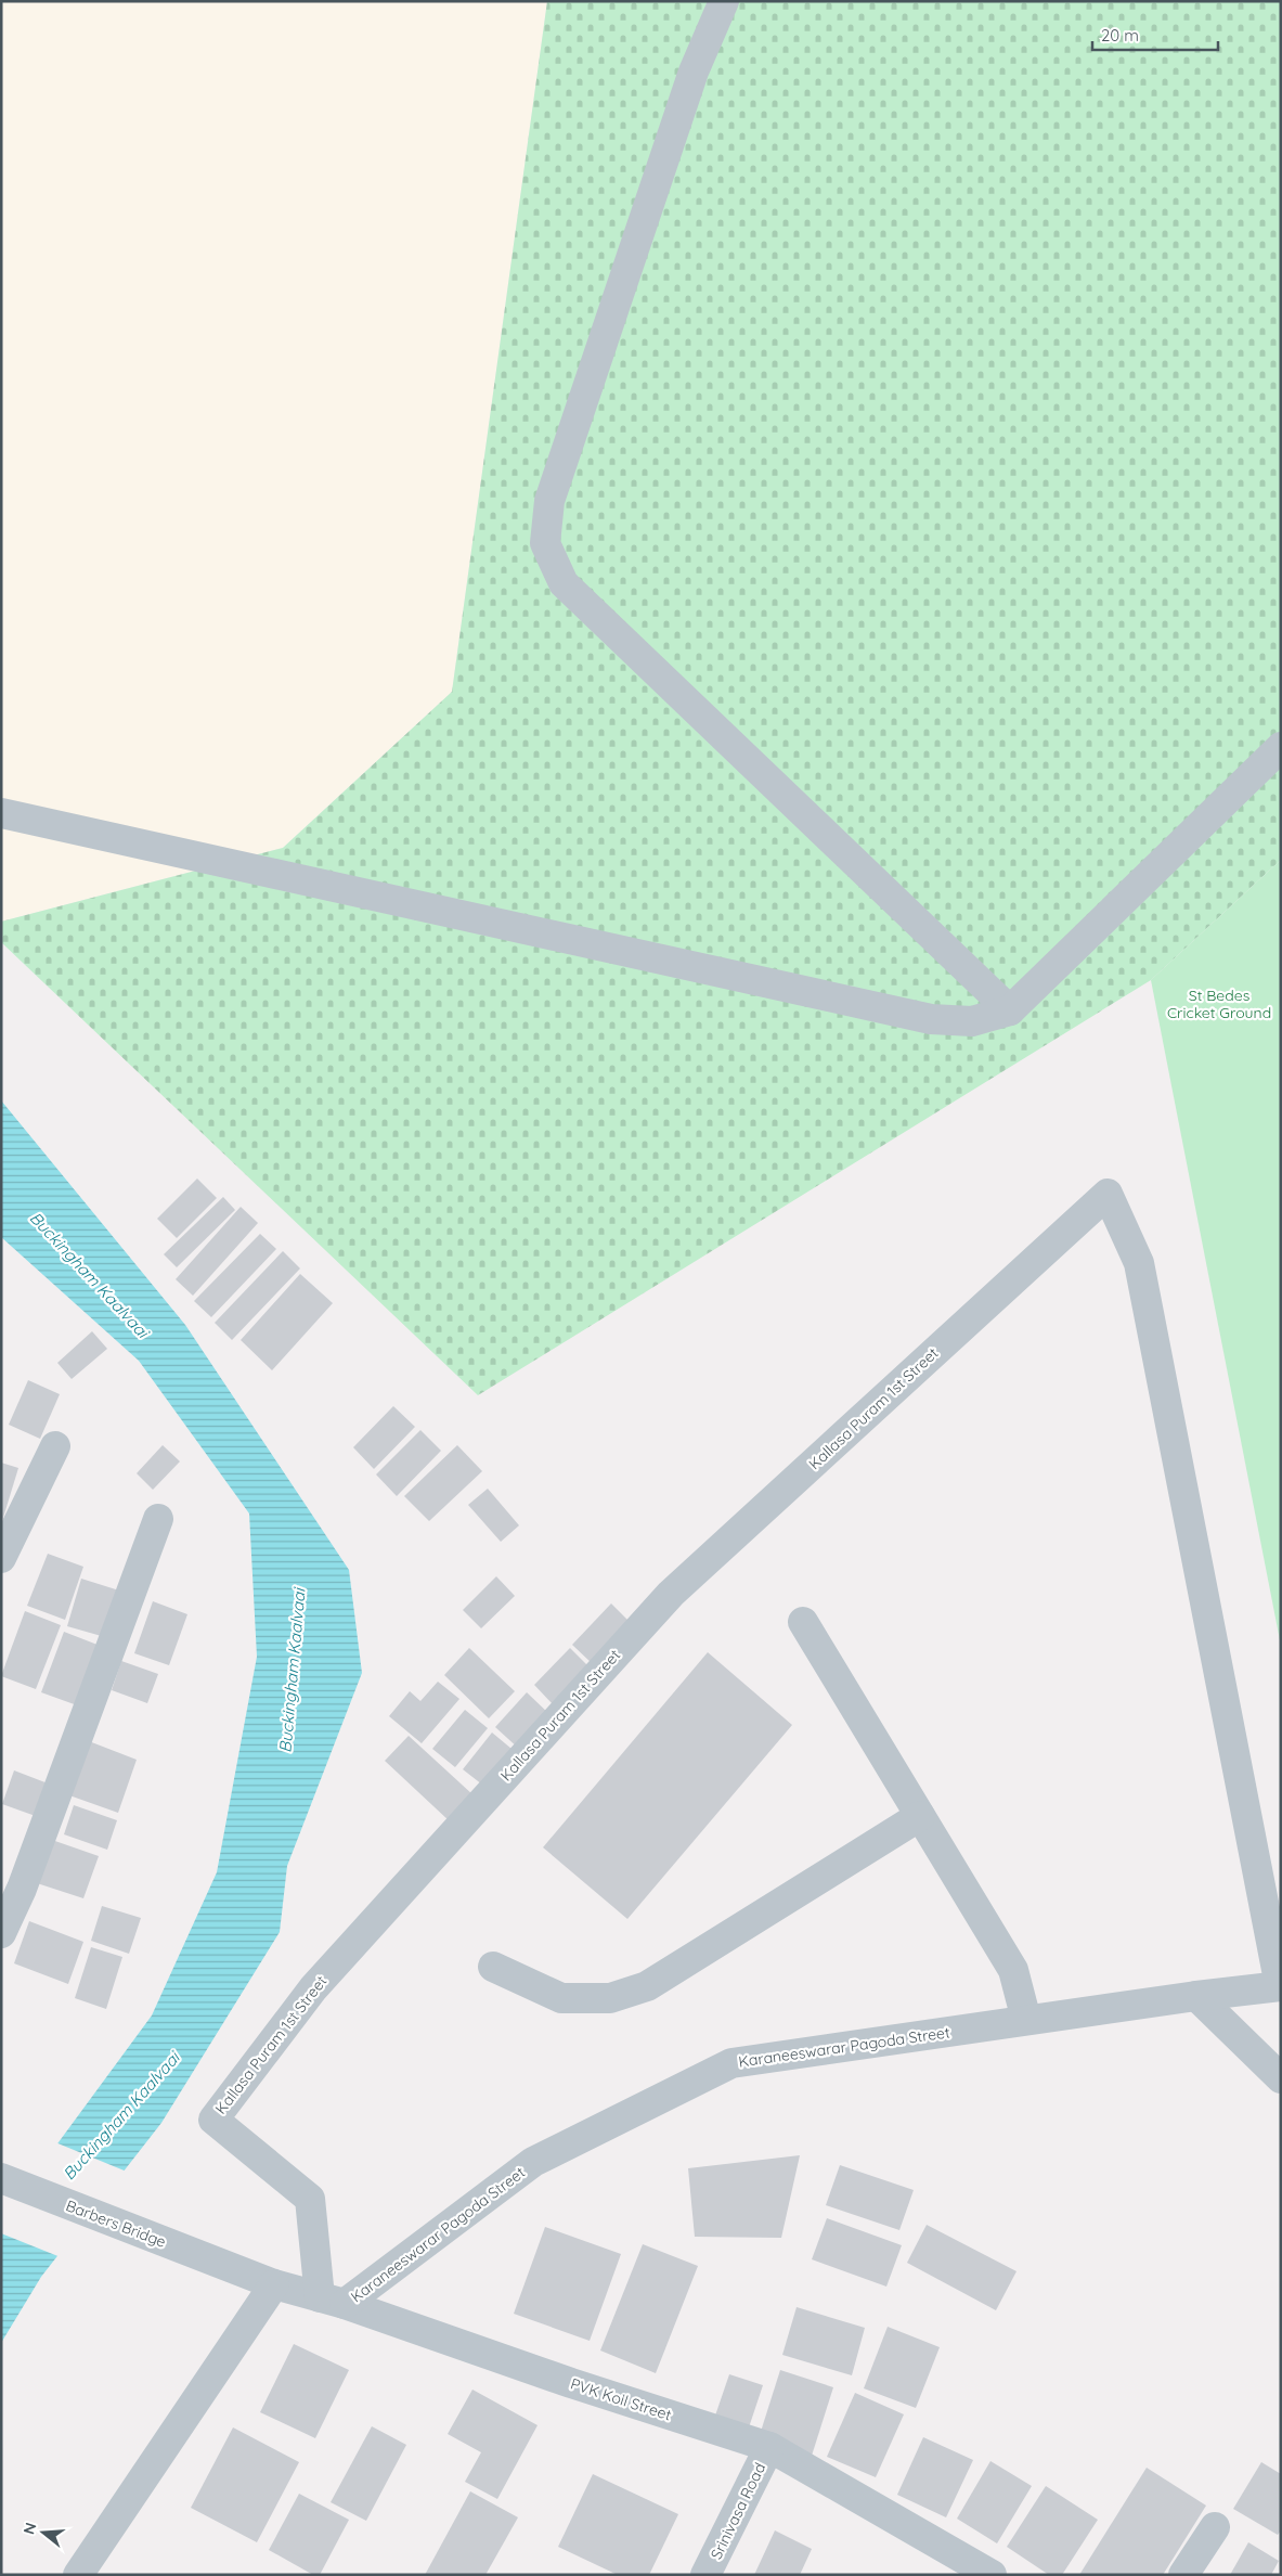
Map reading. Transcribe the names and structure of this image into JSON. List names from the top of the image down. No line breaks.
{"streets":{"street":["Kallasa Puram 1st Street","Karaneeswarar Pagoda Street","Barbers Bridge","PVK Koil Street","Srinivasa Road"]},"crossings":[["Kallasa Puram 1st Street","Karaneeswarar Pagoda Street"],["Kallasa Puram 1st Street","PVK Koil Street"],["Karaneeswarar Pagoda Street","PVK Koil Street"],["Barbers Bridge","PVK Koil Street"],["PVK Koil Street","Srinivasa Road"]],"water":["Buckingham Kaalvaai"],"parks":["St Bedes Cricket Ground"],"scale_bar":"20 m","north":"left"}
